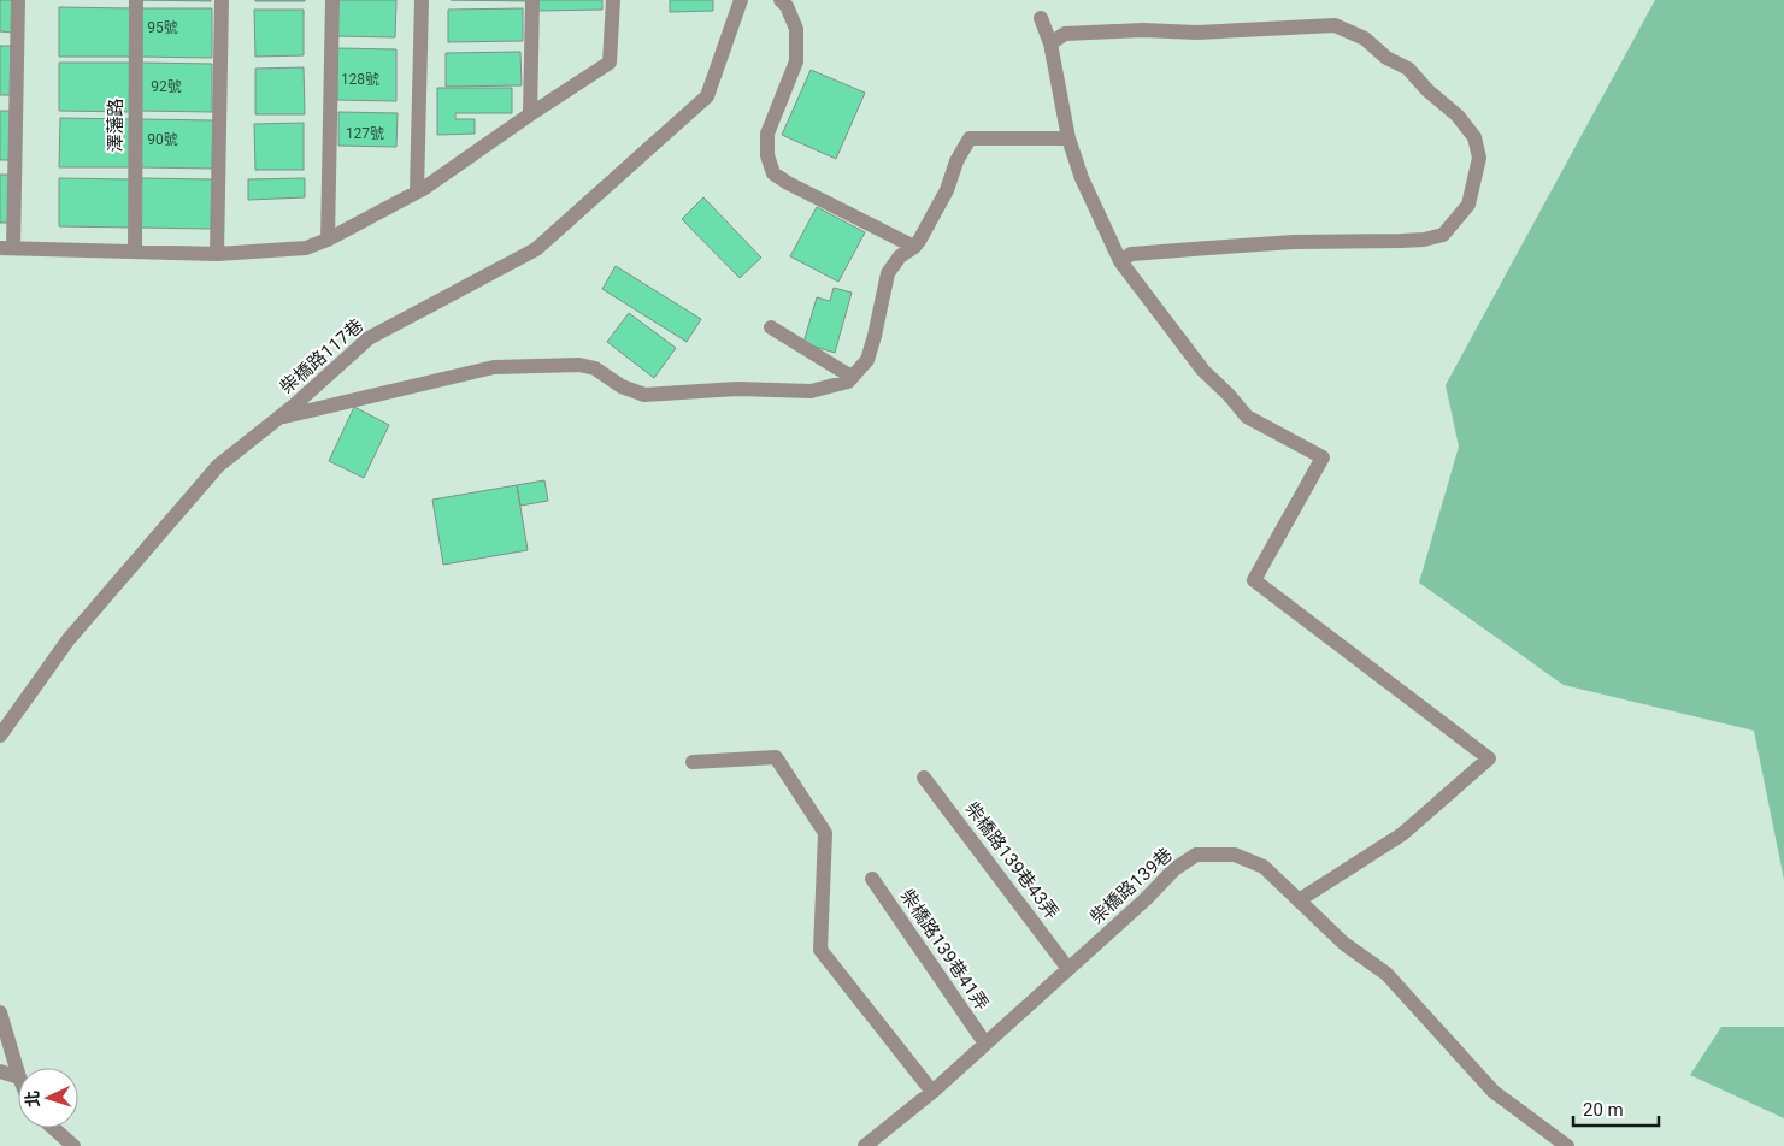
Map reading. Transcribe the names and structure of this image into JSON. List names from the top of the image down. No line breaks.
{"streets":{"street":["澤藩路","柴橋路117巷","柴橋路139巷43弄","柴橋路139巷","柴橋路139巷41弄"]},"crossings":[["柴橋路139巷43弄","柴橋路139巷"],["柴橋路139巷","柴橋路139巷41弄"]],"house_numbers":["95號","128號","92號","127號","90號"],"scale_bar":"20 m","north":"left"}
